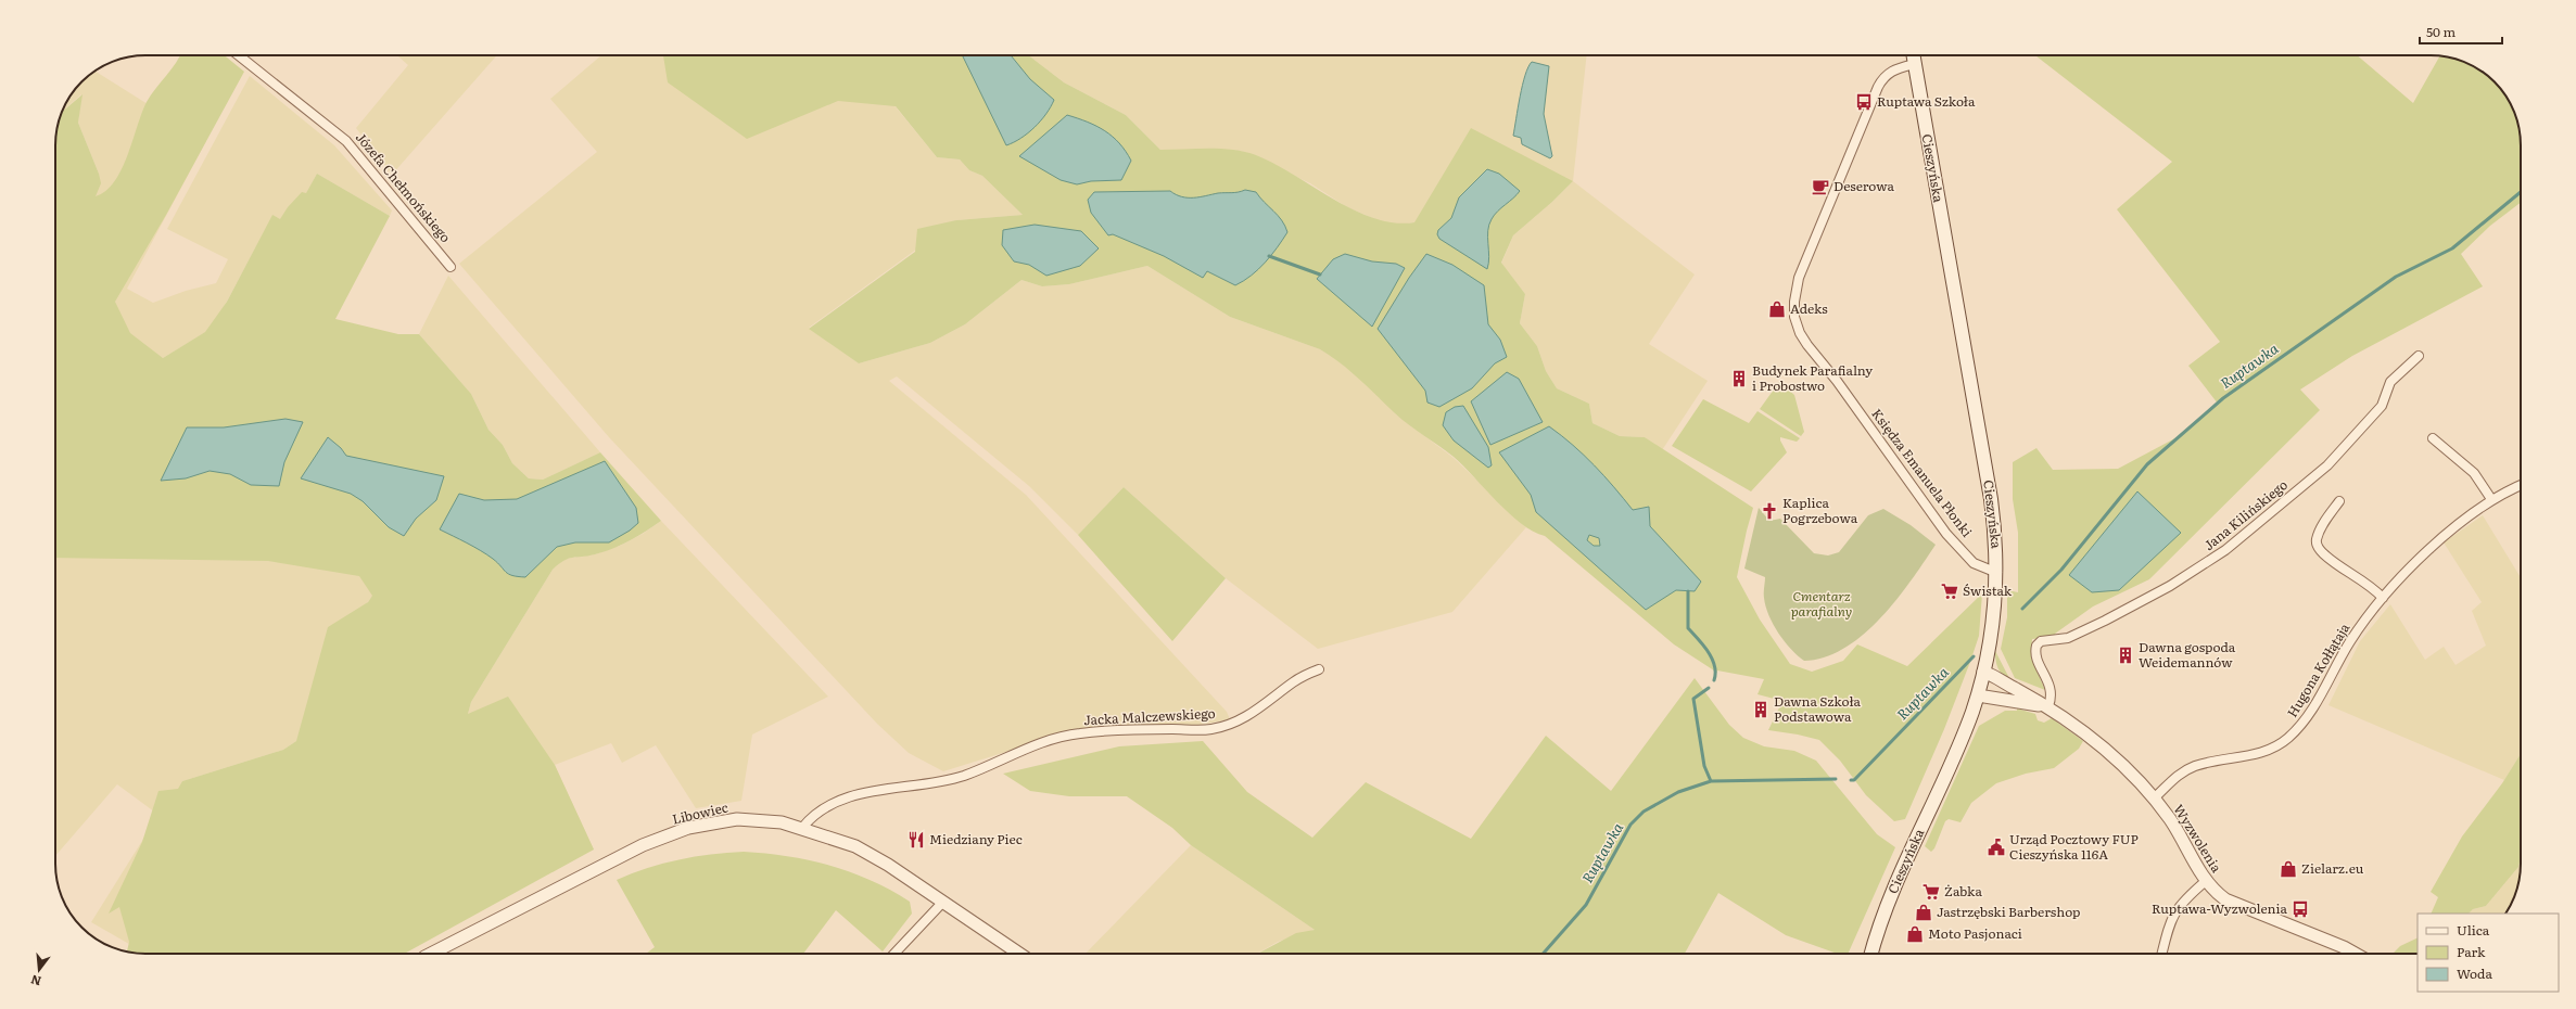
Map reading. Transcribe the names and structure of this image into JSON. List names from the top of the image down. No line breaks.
{"streets":{"main road":["Cieszyńska"],"street":["Józefa Chełmońskiego","Księdza Emanuela Płonki","Jana Kilińskiego","Hugona Kołłątaja","Jacka Malczewskiego","Libowiec","Wyzwolenia"]},"crossings":[["Cieszyńska","Księdza Emanuela Płonki"],["Cieszyńska","Wyzwolenia"],["Jana Kilińskiego","Wyzwolenia"],["Hugona Kołłątaja","Wyzwolenia"],["Jacka Malczewskiego","Libowiec"]],"water":["Ruptawka"],"parks":["Cmentarz parafialny"],"places":{"bus stop":["Ruptawa Szkoła","Ruptawa-Wyzwolenia"],"cafe":["Deserowa"],"shop":["Adeks","Zielarz.eu","Jastrzębski Barbershop","Moto Pasjonaci"],"building":["Budynek Parafialny i Probostwo","Dawna gospoda Weidemannów","Dawna Szkoła Podstawowa"],"church":["Kaplica Pogrzebowa"],"supermarket":["Świstak","Żabka"],"restaurant":["Miedziany Piec"],"public building":["Urząd Pocztowy FUP Cieszyńska 116A"]},"legend":["Ulica","Park","Woda"],"scale_bar":"50 m","north":"bottom"}
